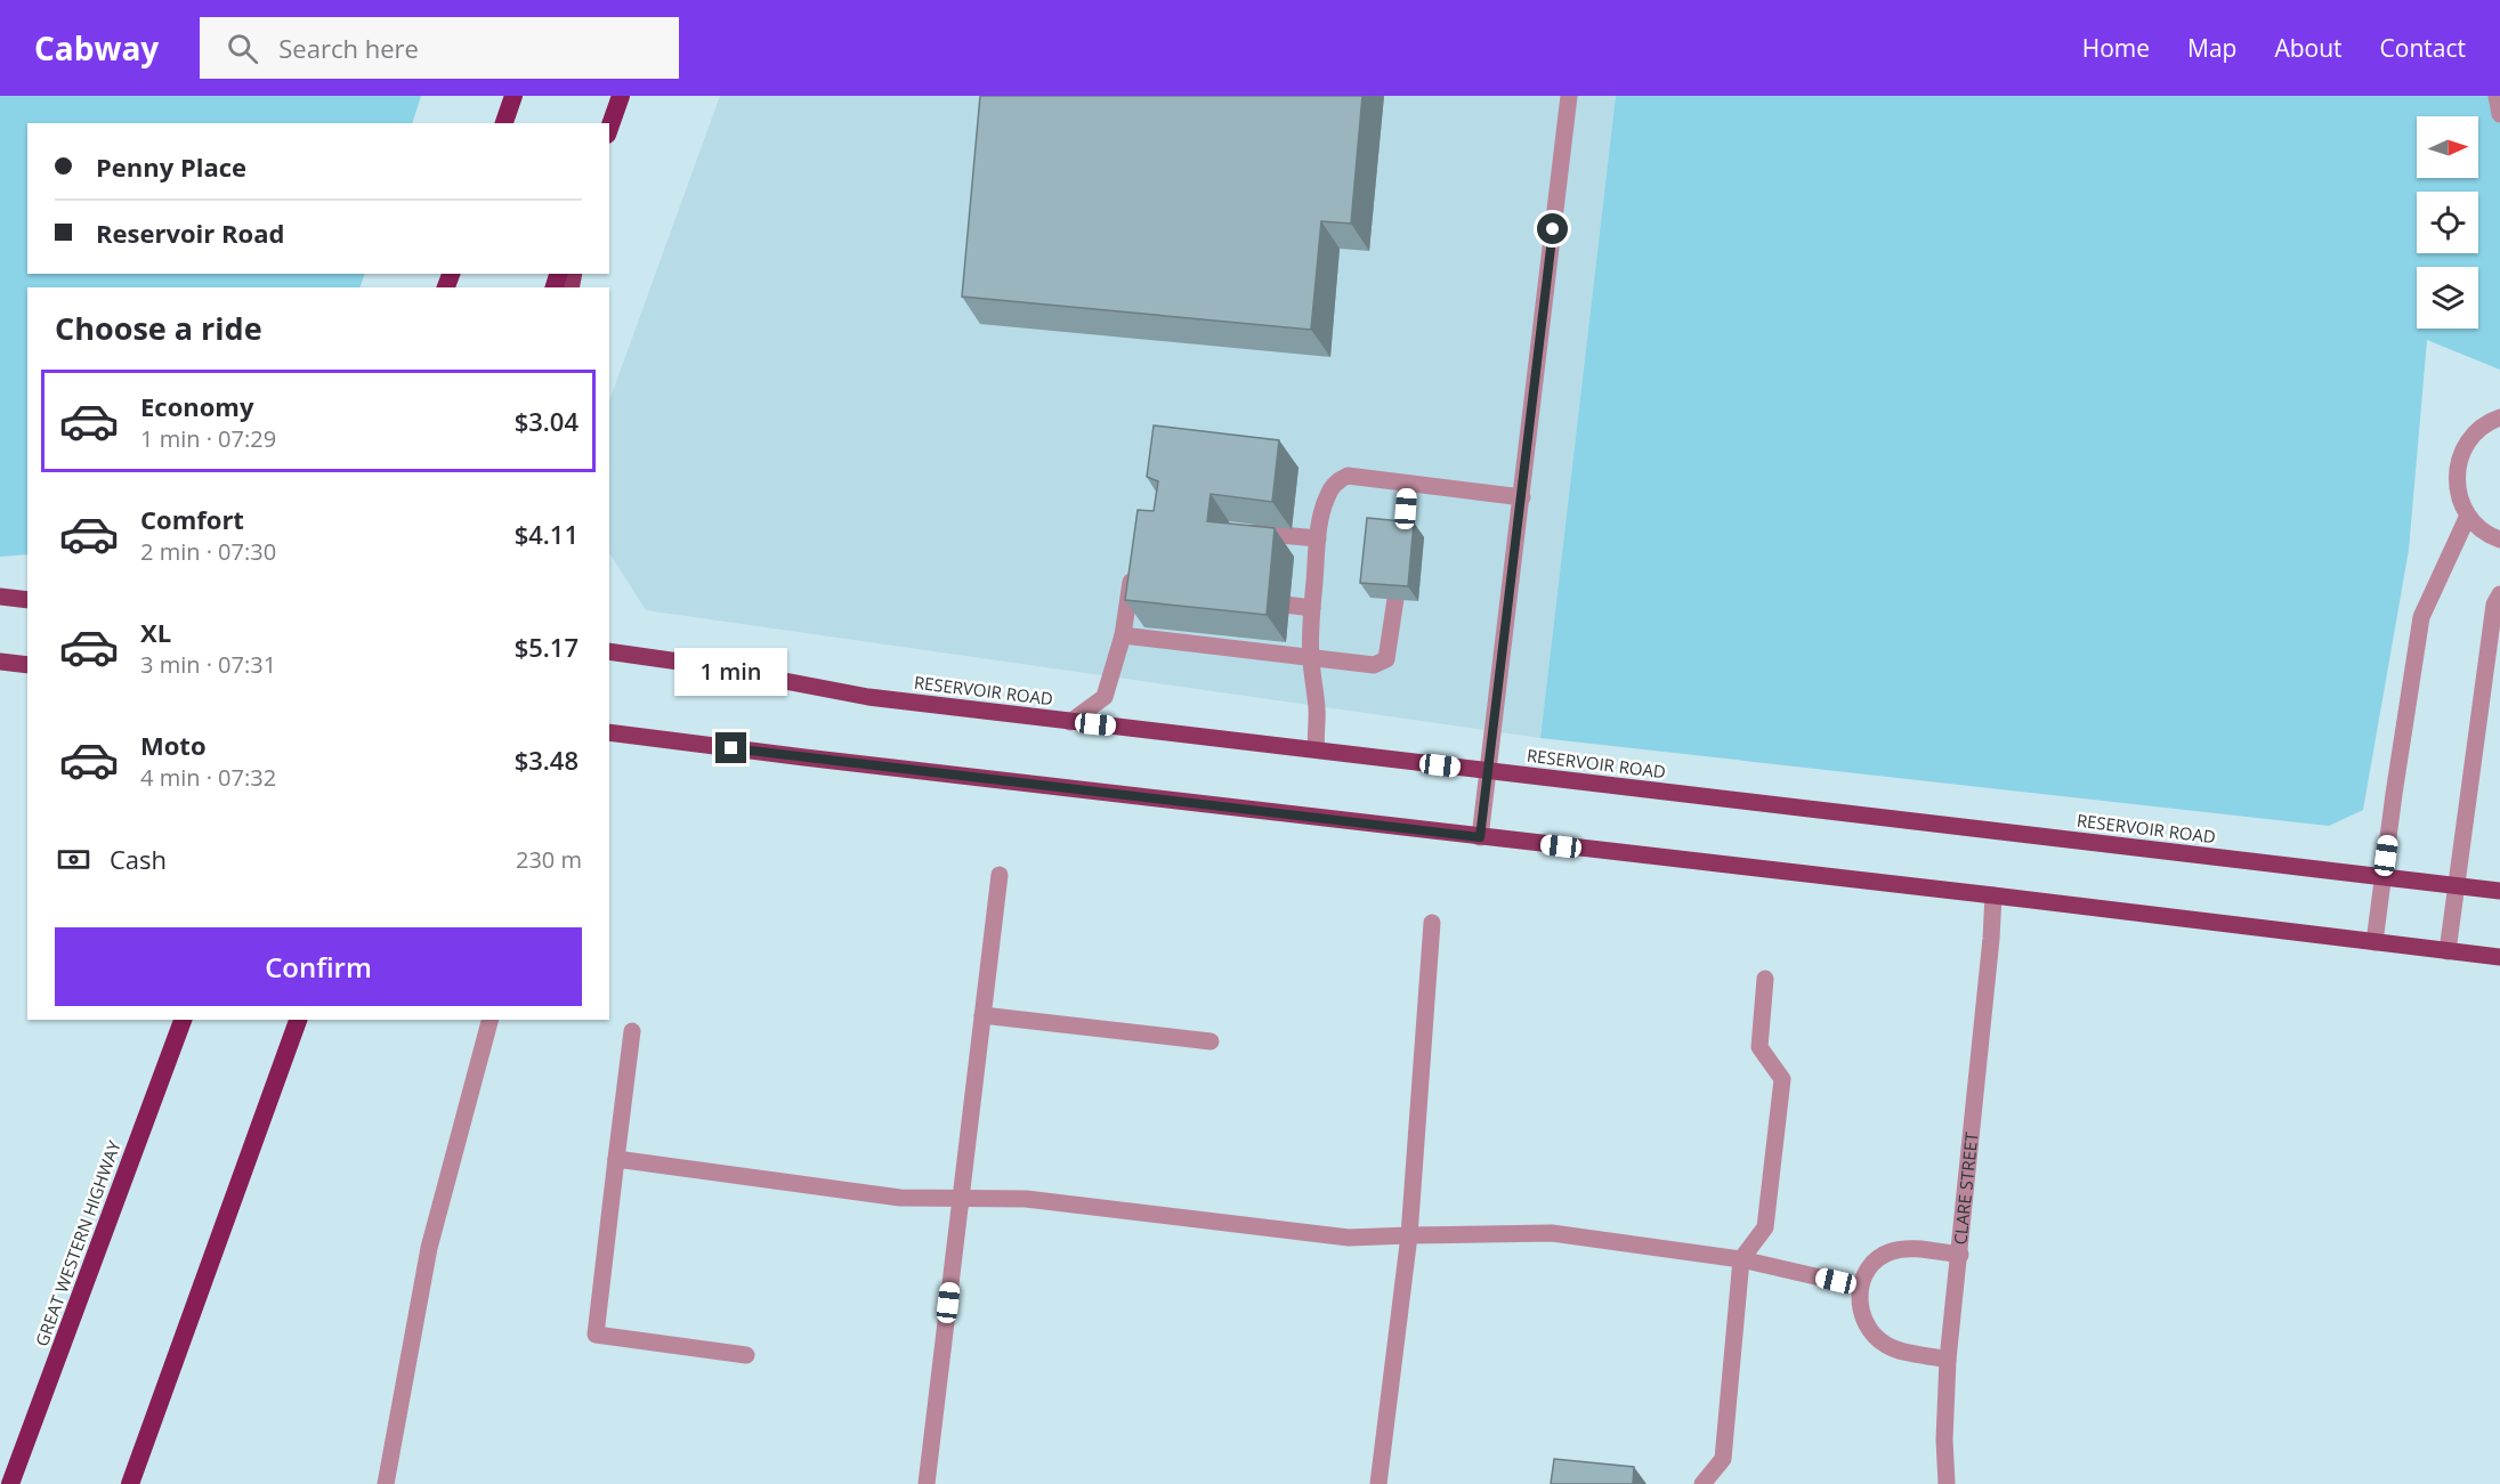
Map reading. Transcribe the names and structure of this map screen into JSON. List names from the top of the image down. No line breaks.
{"streets":{"highway":["GREAT WESTERN HIGHWAY"],"main road":["RESERVOIR ROAD"],"street":["CLARE STREET"]},"north":"right","page":{"header":"Cabway","search":"Search here","nav":["Home","Map","About","Contact"],"banner":["Penny Place","Reservoir Road"],"heading":"Choose a ride","list":[{"name":"Economy","note":"1 min · 07:29","value":"$3.04"},{"name":"Comfort","note":"2 min · 07:30","value":"$4.11"},{"name":"XL","note":"3 min · 07:31","value":"$5.17"},{"name":"Moto","note":"4 min · 07:32","value":"$3.48"}],"bubble":"1 min","pay":["Cash","230 m"],"buttons":"Confirm"}}
